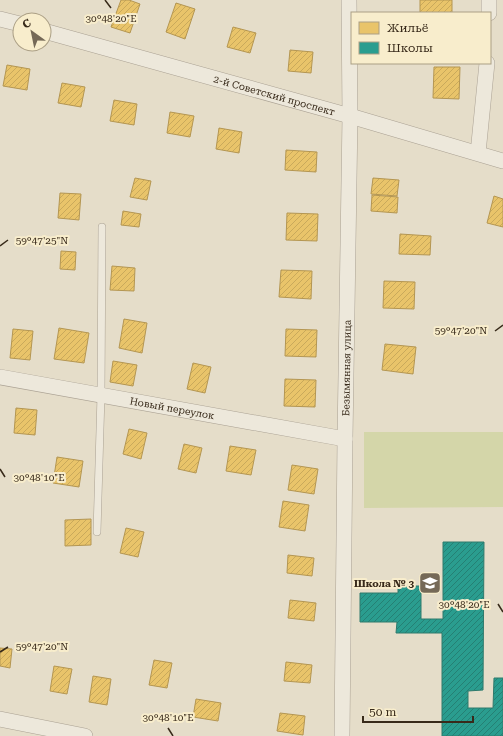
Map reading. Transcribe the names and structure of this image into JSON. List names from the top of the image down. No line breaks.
{"streets":{"street":["2-й Советский проспект","Безымянная улица","Новый переулок"]},"crossings":[["2-й Советский проспект","Безымянная улица"],["Безымянная улица","Новый переулок"]],"places":{"school or university":["Школа № 3"]},"legend":["Жильё","Школы"],"scale_bar":"50 m","north":"top left","coordinates":["30°48'20\"E","59°47'25\"N","59°47'20\"N","30°48'10\"E"]}
